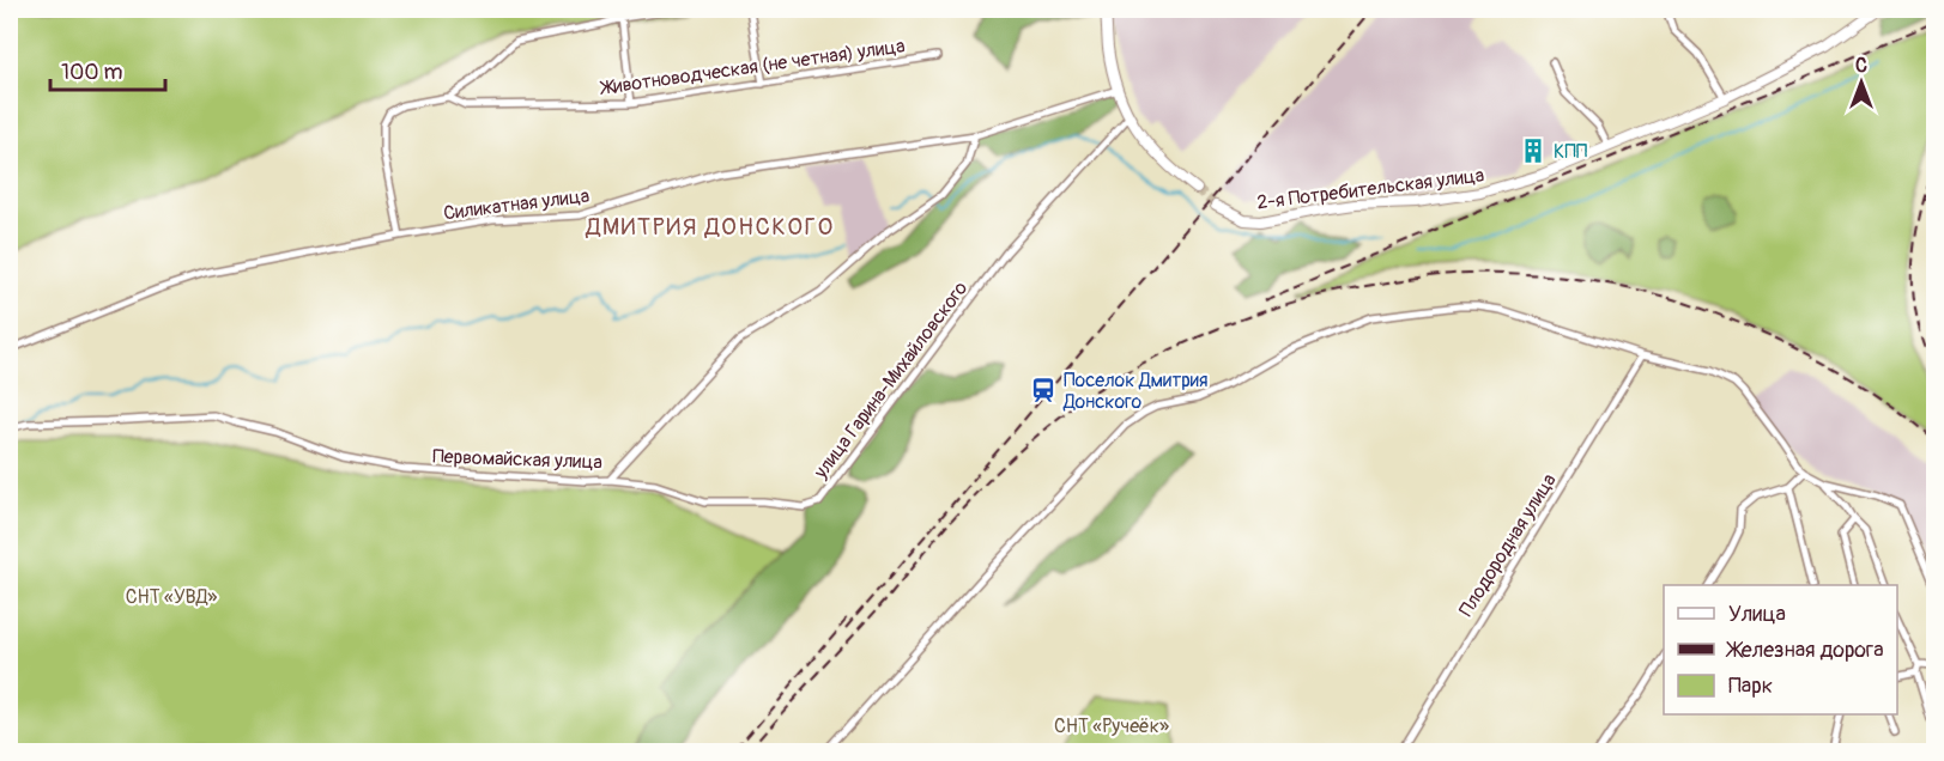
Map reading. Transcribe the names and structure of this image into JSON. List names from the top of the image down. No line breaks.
{"streets":{"street":["Животноводческая (не четная) улица","2-я Потребительская улица","Силикатная улица","улица Гарина-Михайловского","Первомайская улица","Плодородная улица"]},"crossings":[["Силикатная улица","Первомайская улица"],["улица Гарина-Михайловского","Первомайская улица"]],"districts":["ДМИТРИЯ ДОНСКОГО"],"parks":["СНТ «УВД»","СНТ «Ручеёк»"],"places":{"building":["КПП"],"station":["Поселок Дмитрия Донского"]},"legend":["Улица","Железная дорога","Парк"],"scale_bar":"100 m","north":"top"}
